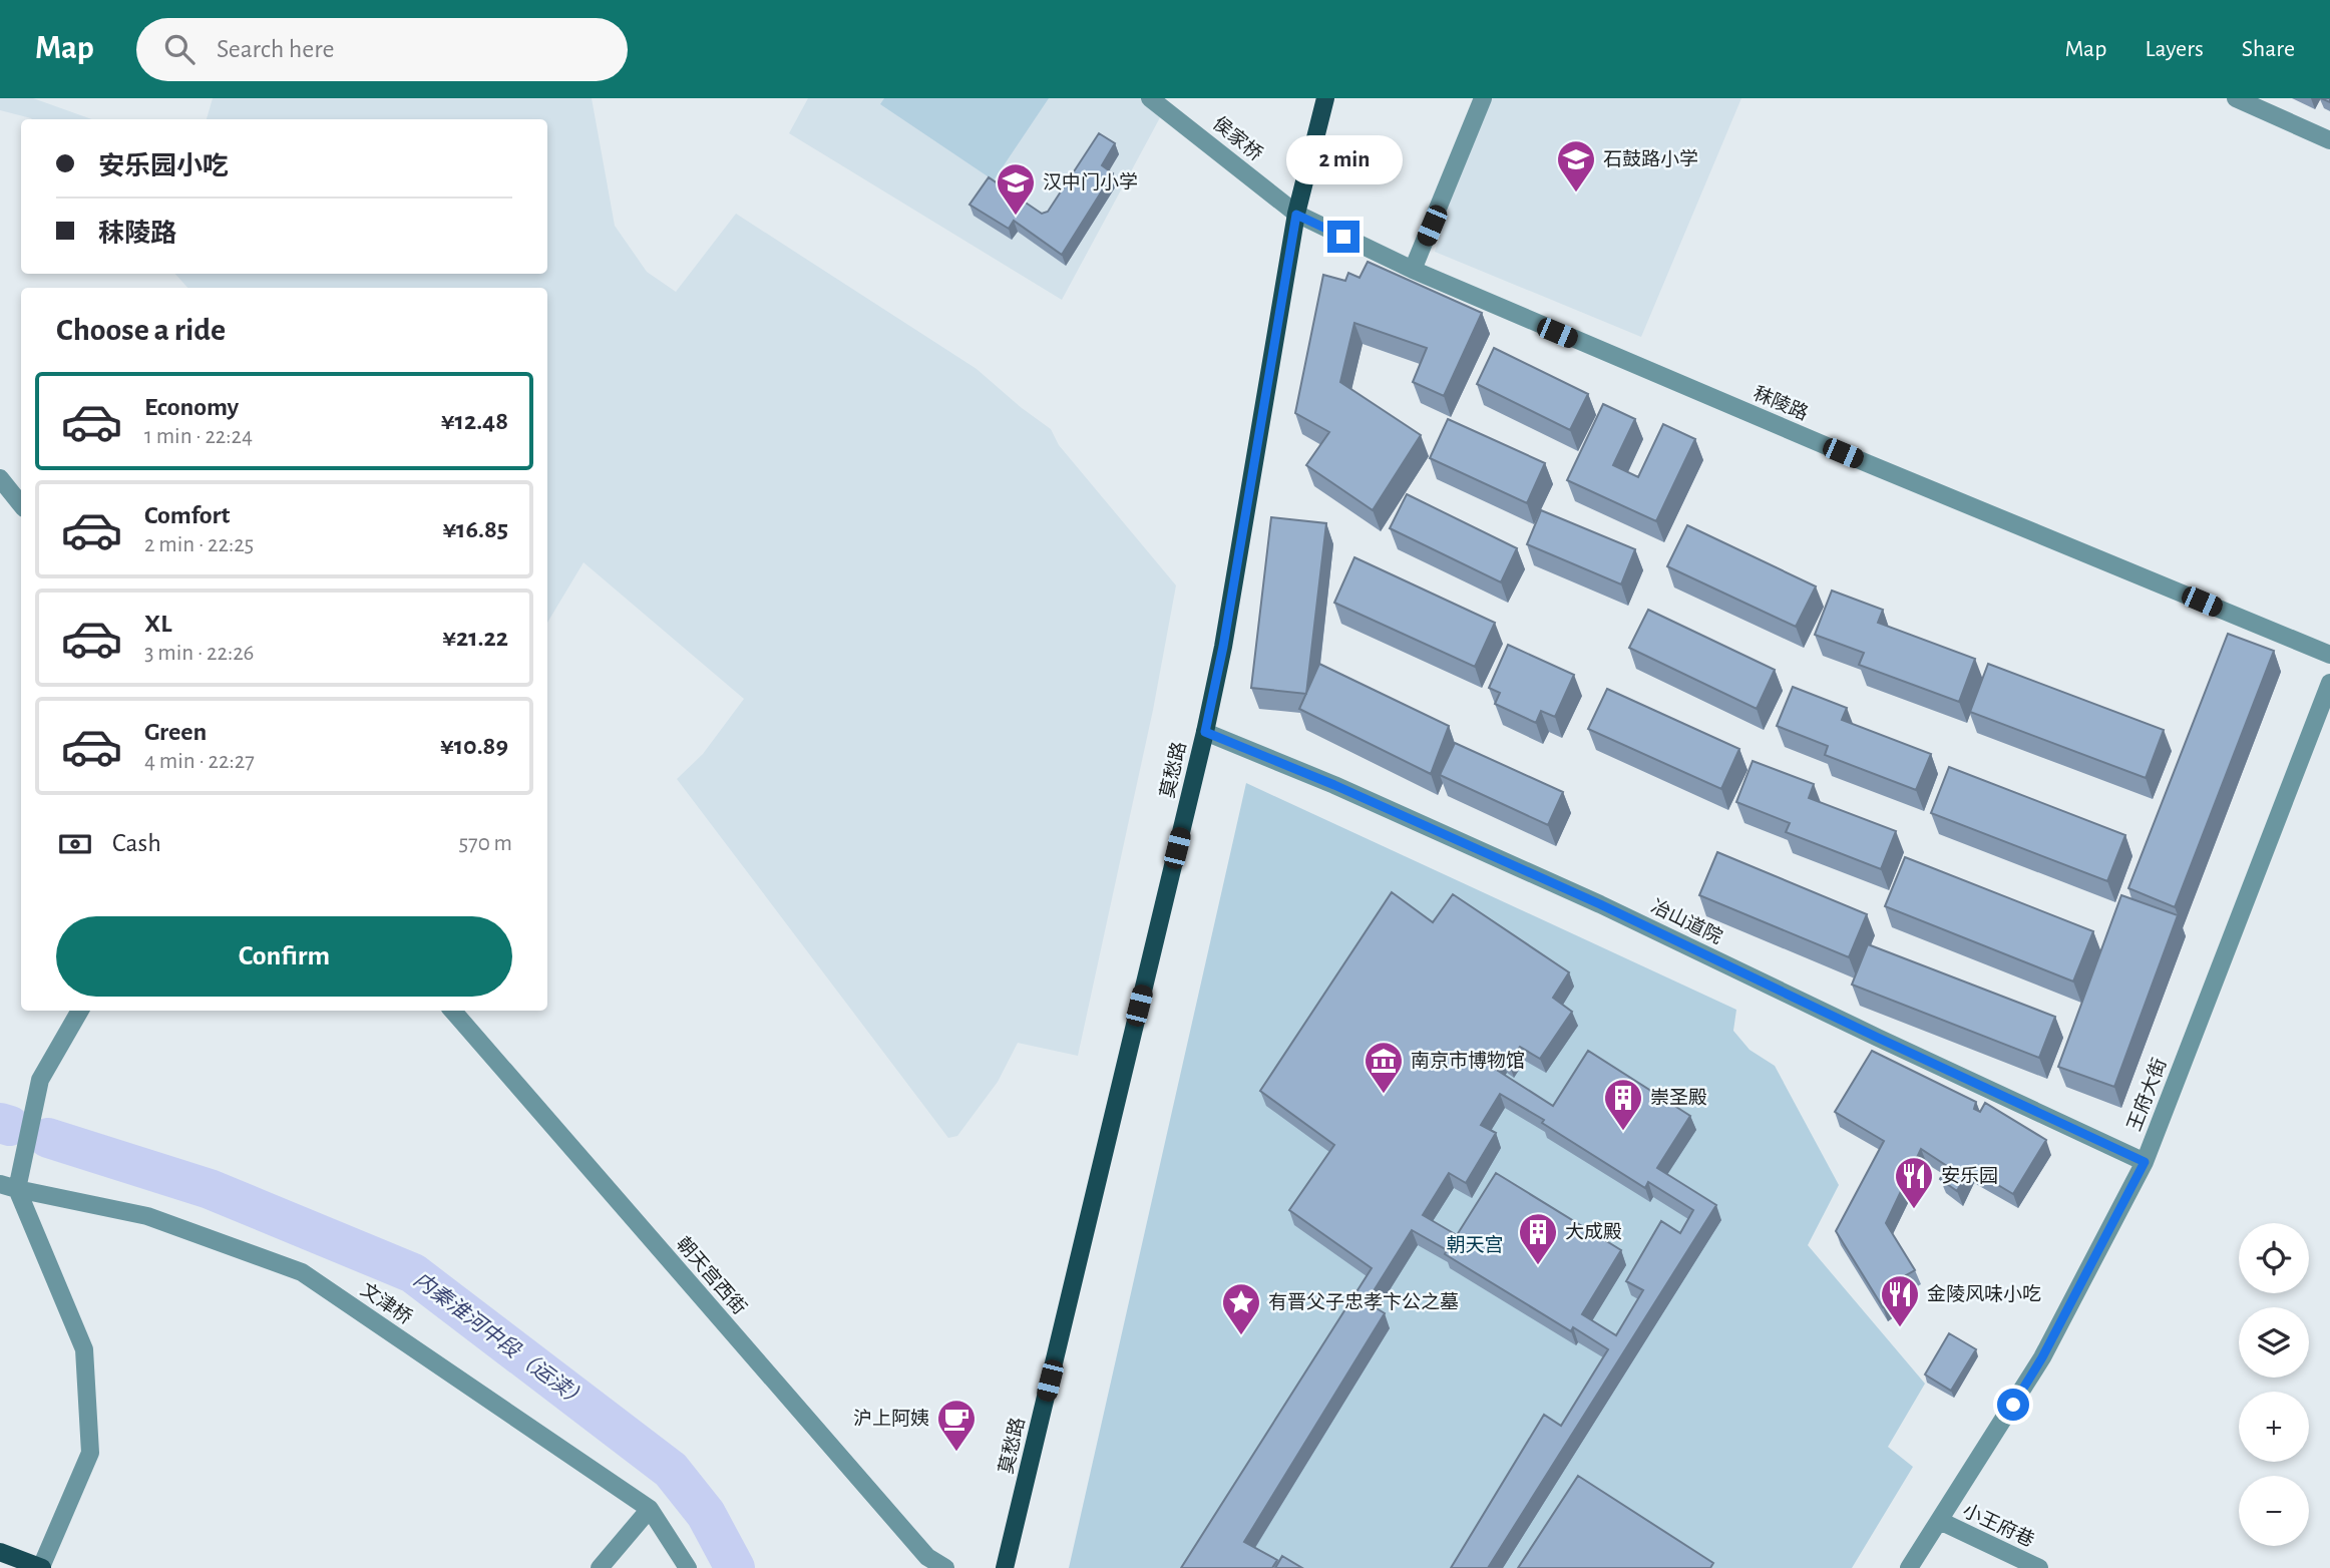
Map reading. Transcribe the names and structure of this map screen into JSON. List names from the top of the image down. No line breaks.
{"streets":{"main road":["莫愁路"],"street":["侯家桥","秣陵路","冶山道院","王府大街","朝天宫西街","文津桥","小王府巷"]},"crossings":[["侯家桥","秣陵路"],["侯家桥","莫愁路"],["秣陵路","莫愁路"],["莫愁路","冶山道院"],["冶山道院","王府大街"],["王府大街","小王府巷"]],"water":["内秦淮河中段（运渎）"],"parks":["朝天宫"],"places":{"school or university":["石鼓路小学","汉中门小学"],"museum":["南京市博物馆"],"building":["崇圣殿","大成殿"],"restaurant":["安乐园","金陵风味小吃"],"place":["有晋父子忠孝卞公之墓"],"cafe":["沪上阿姨"]},"page":{"header":"Map","search":"Search here","nav":["Map","Layers","Share"],"banner":["安乐园小吃","秣陵路"],"bubble":"2 min","heading":"Choose a ride","list":[{"name":"Economy","note":"1 min · 22:24","value":"¥12.48"},{"name":"Comfort","note":"2 min · 22:25","value":"¥16.85"},{"name":"XL","note":"3 min · 22:26","value":"¥21.22"},{"name":"Green","note":"4 min · 22:27","value":"¥10.89"}],"pay":["Cash","570 m"],"buttons":"Confirm","map_buttons":["+","−"]}}
